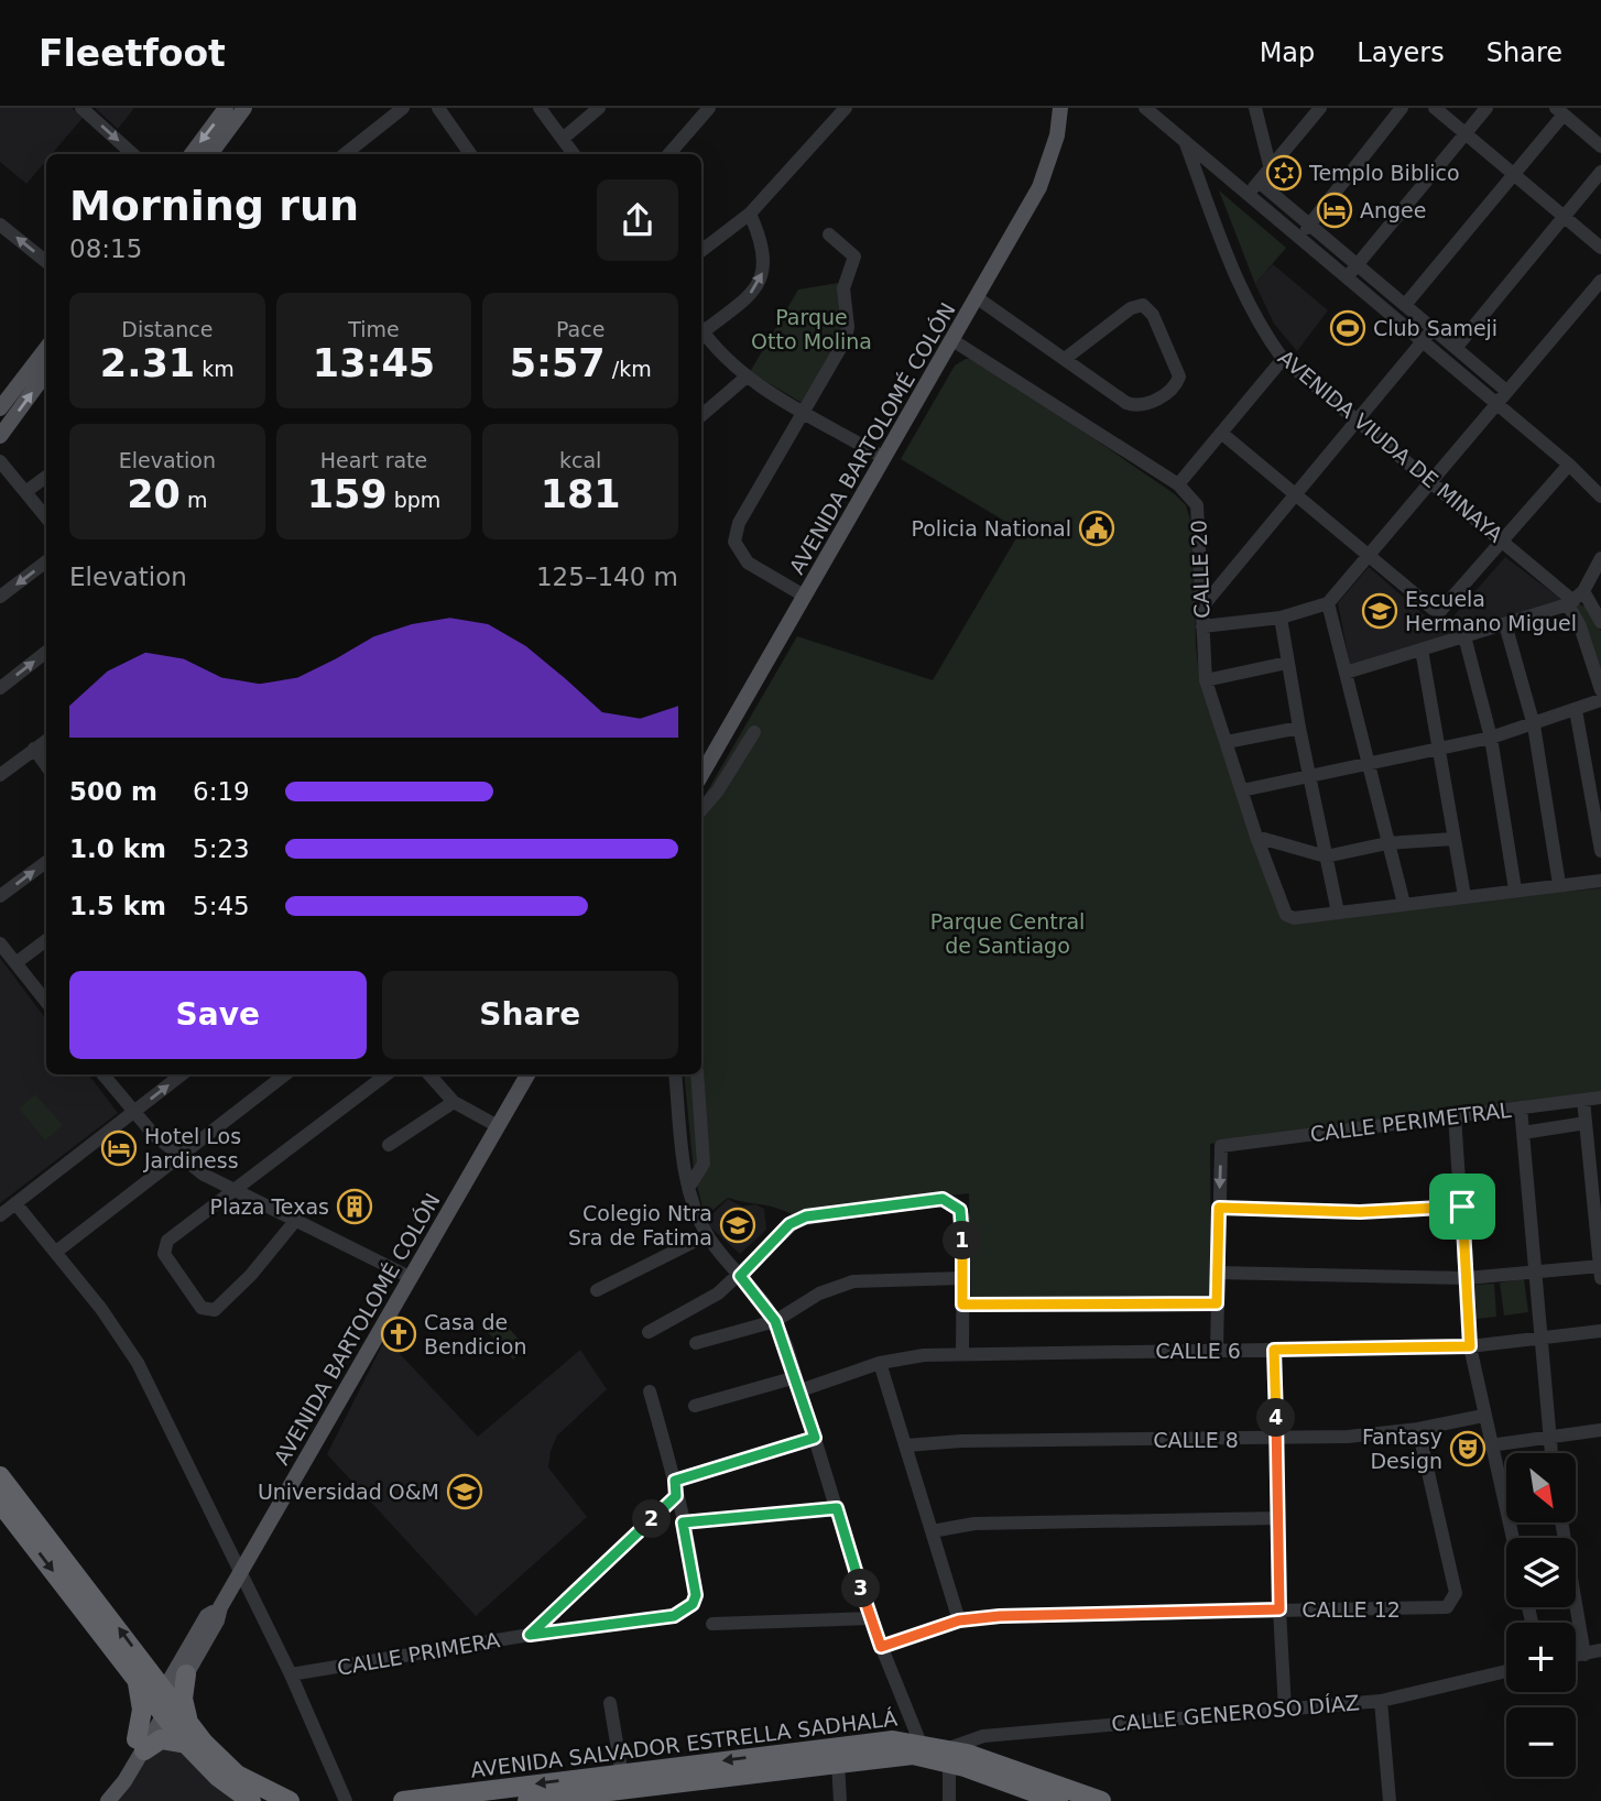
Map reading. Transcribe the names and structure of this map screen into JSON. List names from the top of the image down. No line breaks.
{"streets":{"highway":["AVENIDA SALVADOR ESTRELLA SADHALÁ"],"main road":["AVENIDA BARTOLOMÉ COLÓN"],"street":["AVENIDA VIUDA DE MINAYA","CALLE 20","CALLE PERIMETRAL","CALLE 6","CALLE 8","CALLE 12","CALLE PRIMERA","CALLE GENEROSO DÍAZ"]},"crossings":[["AVENIDA BARTOLOMÉ COLÓN","CALLE 20"],["CALLE 8","CALLE 12"],["CALLE GENEROSO DÍAZ","AVENIDA SALVADOR ESTRELLA SADHALÁ"]],"parks":["Parque Otto Molina","Parque Central de Santiago"],"places":{"synagogue":["Templo Biblico"],"hotel":["Angee","Hotel Los Jardiness"],"sports":["Club Sameji"],"public building":["Policia National"],"school or university":["Escuela Hermano Miguel","Colegio Ntra Sra de Fatima","Universidad O&M"],"building":["Plaza Texas"],"church":["Casa de Bendicion"],"theatre":["Fantasy Design"]},"north":"bottom right","page":{"header":"Fleetfoot","nav":["Map","Layers","Share"],"heading":["Morning run","08:15"],"stats":[["Distance","2.31 km"],["Time","13:45"],["Pace","5:57 /km"],["Elevation","20 m"],["Heart rate","159 bpm"],["kcal","181"]],"chart":["Elevation","125–140 m"],"list":[{"name":"500 m","note":"6:19"},{"name":"1.0 km","note":"5:23"},{"name":"1.5 km","note":"5:45"}],"buttons":["Save","Share"],"pins":["1","4","2","3"],"map_buttons":["+","−"]}}
